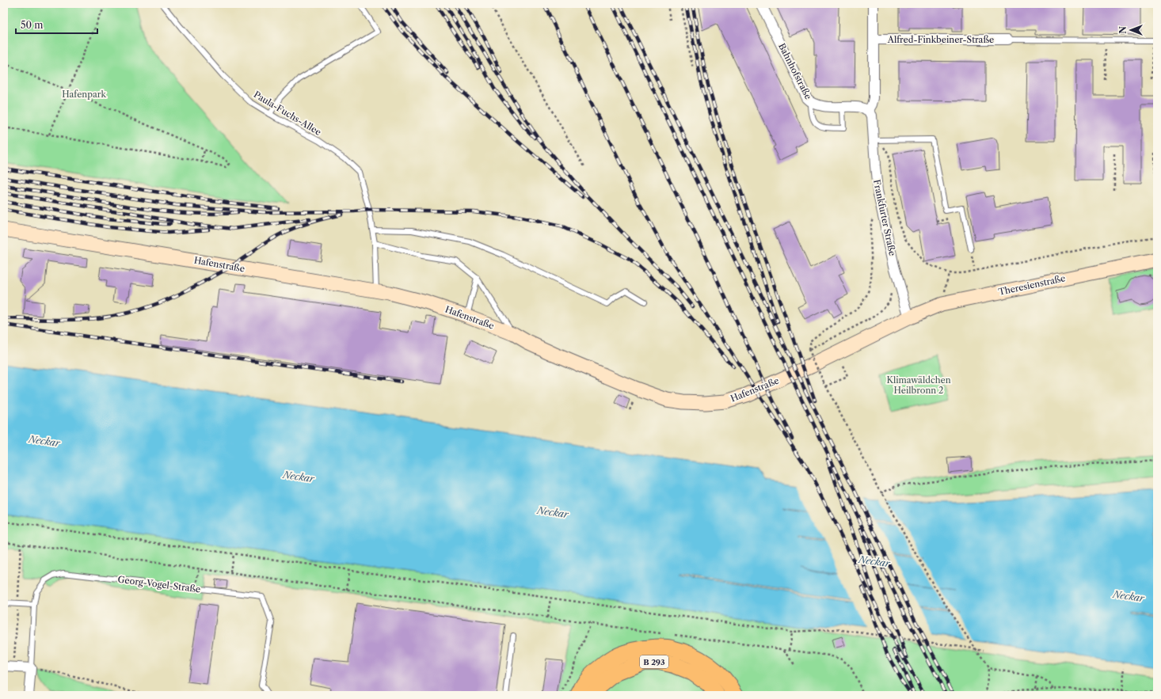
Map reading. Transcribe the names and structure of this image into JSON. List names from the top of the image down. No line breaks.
{"streets":{"main road":["Hafenstraße","Theresienstraße","B 293"],"street":["Alfred-Finkbeiner-Straße","Bahnhofstraße","Frankfurter Straße","Georg-Vogel-Straße"],"lane":["Paula-Fuchs-Allee"]},"crossings":[["Bahnhofstraße","Frankfurter Straße"],["Paula-Fuchs-Allee","Hafenstraße"],["Frankfurter Straße","Hafenstraße"],["Frankfurter Straße","Theresienstraße"],["Hafenstraße","Theresienstraße"]],"water":["Neckar"],"parks":["Hafenpark","Klimawäldchen Heilbronn 2"],"scale_bar":"50 m","north":"left"}
